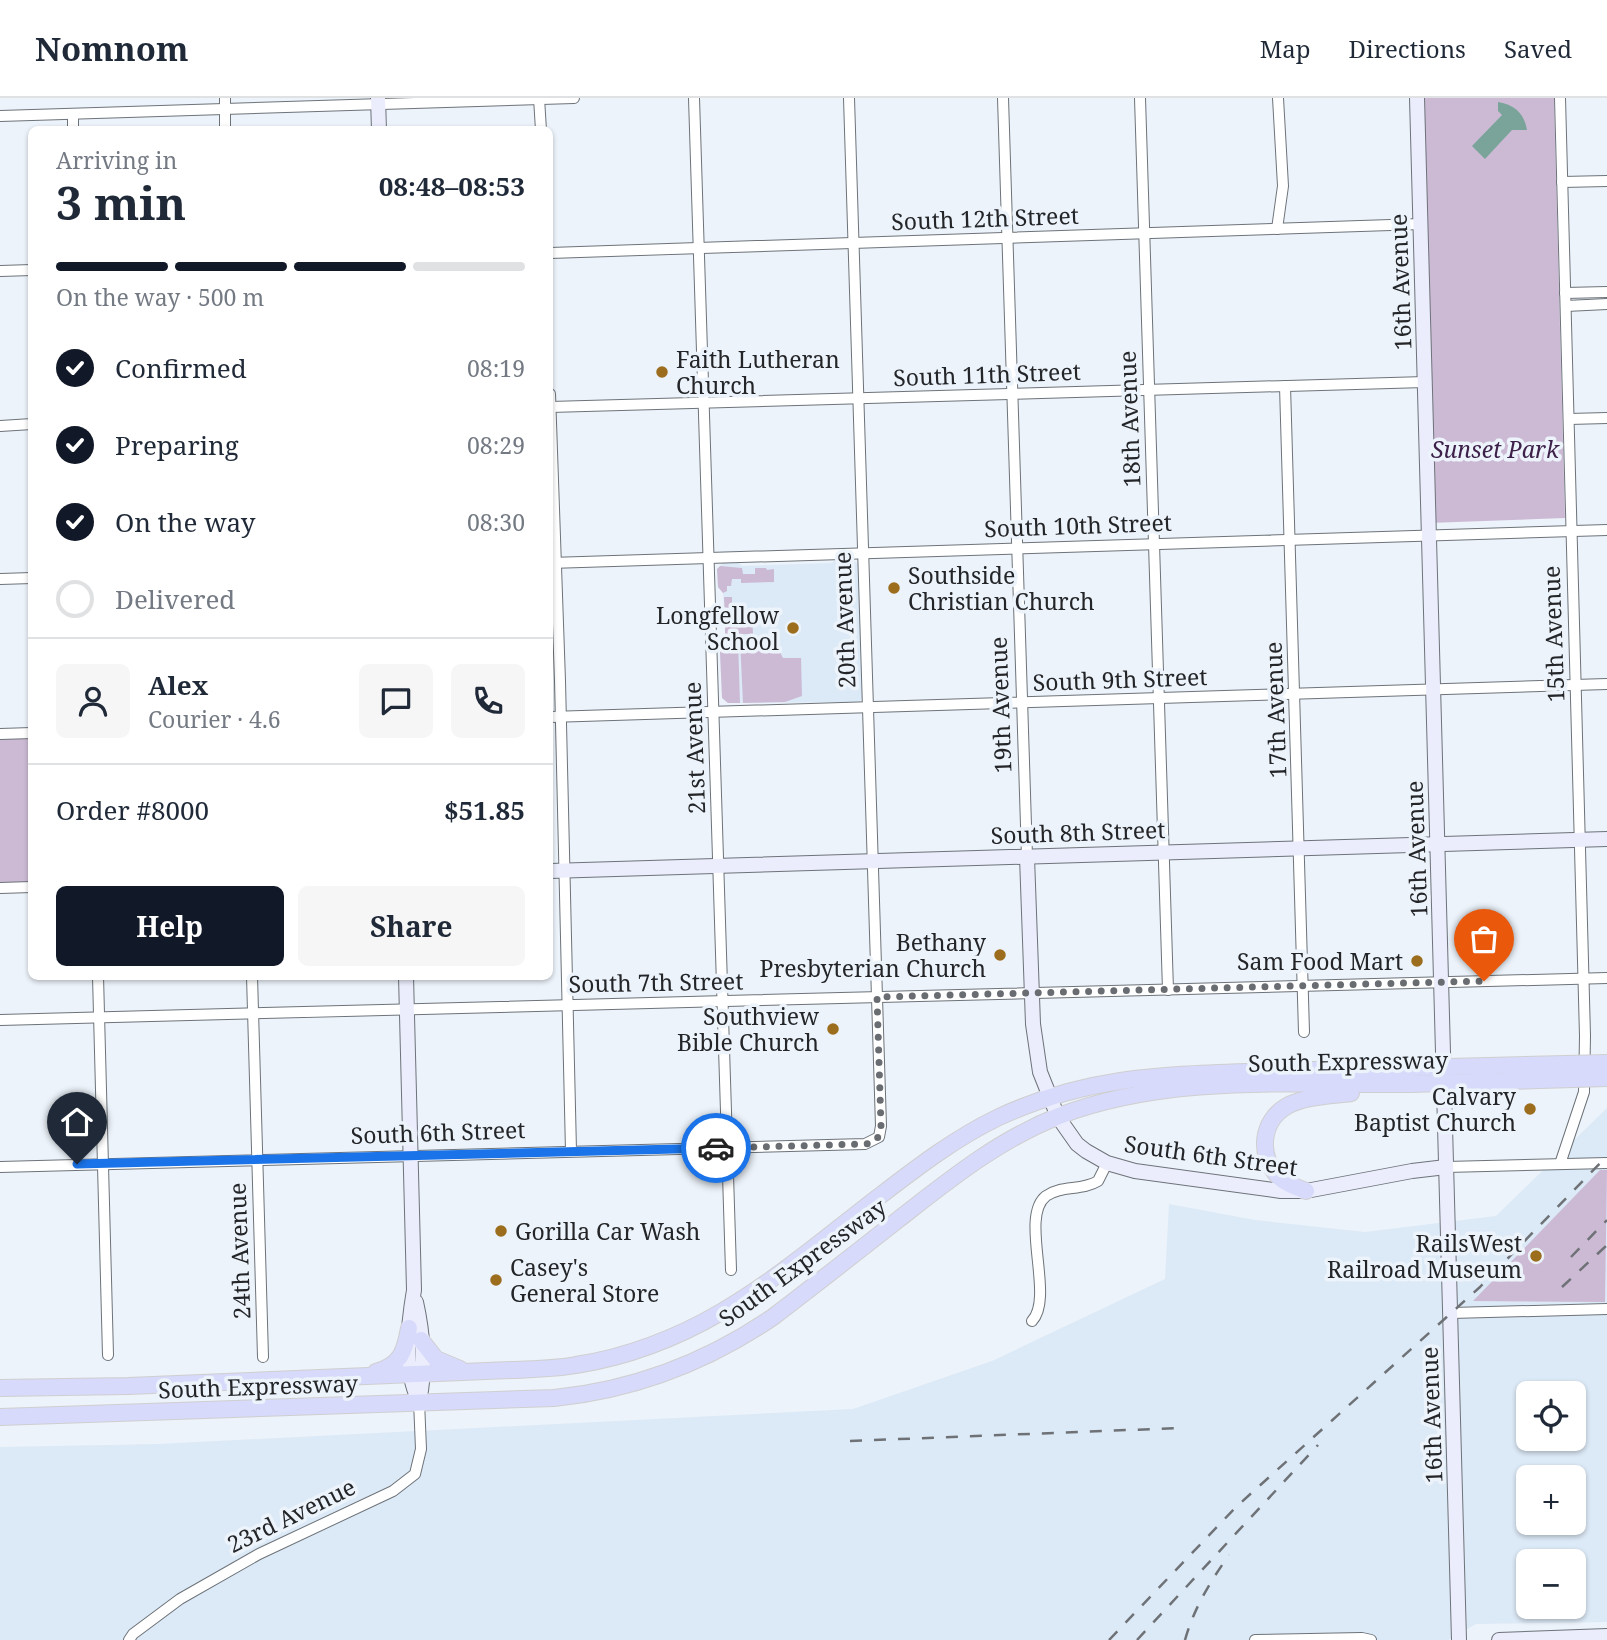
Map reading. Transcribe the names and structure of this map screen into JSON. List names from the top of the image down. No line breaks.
{"streets":{"main road":["South Expressway"],"street":["South 12th Street","16th Avenue","South 11th Street","18th Avenue","South 10th Street","20th Avenue","15th Avenue","South 9th Street","19th Avenue","17th Avenue","21st Avenue","South 8th Street","South 7th Street","South 6th Street","24th Avenue","23rd Avenue"]},"crossings":[["South 12th Street","16th Avenue"],["South 12th Street","18th Avenue"],["South 12th Street","20th Avenue"],["South 12th Street","19th Avenue"],["South 12th Street","21st Avenue"],["16th Avenue","South 11th Street"],["16th Avenue","South 10th Street"],["16th Avenue","South 9th Street"],["16th Avenue","South 8th Street"],["16th Avenue","South 7th Street"],["16th Avenue","South 6th Street"],["South 11th Street","18th Avenue"],["South 11th Street","20th Avenue"],["South 11th Street","19th Avenue"],["South 11th Street","17th Avenue"],["South 11th Street","21st Avenue"],["18th Avenue","South 10th Street"],["18th Avenue","South 9th Street"],["18th Avenue","South 8th Street"],["18th Avenue","South 7th Street"],["South 10th Street","20th Avenue"],["South 10th Street","15th Avenue"],["South 10th Street","19th Avenue"],["South 10th Street","17th Avenue"],["South 10th Street","21st Avenue"],["20th Avenue","South 9th Street"],["20th Avenue","South 8th Street"],["20th Avenue","South 7th Street"],["20th Avenue","South 6th Street"],["15th Avenue","South 9th Street"],["15th Avenue","South 8th Street"],["15th Avenue","South 7th Street"],["15th Avenue","South 6th Street"],["South 9th Street","19th Avenue"],["South 9th Street","17th Avenue"],["South 9th Street","21st Avenue"],["19th Avenue","South 8th Street"],["19th Avenue","South 7th Street"],["19th Avenue","South Expressway"],["19th Avenue","South 6th Street"],["17th Avenue","South 8th Street"],["17th Avenue","South 7th Street"],["21st Avenue","South 8th Street"],["21st Avenue","South 7th Street"],["21st Avenue","South 6th Street"],["South 7th Street","24th Avenue"],["South 7th Street","23rd Avenue"],["South Expressway","South 6th Street"],["South Expressway","23rd Avenue"],["South 6th Street","24th Avenue"],["South 6th Street","23rd Avenue"]],"parks":["Sunset Park"],"places":["Faith Lutheran Church","Southside Christian Church","Longfellow School","Bethany Presbyterian Church","Sam Food Mart","Southview Bible Church","Calvary Baptist Church","Gorilla Car Wash","RailsWest Railroad Museum","Casey's General Store"],"page":{"header":"Nomnom","nav":["Map","Directions","Saved"],"heading":["3 min","Arriving in","08:48–08:53"],"panel":["Alex","Courier · 4.6","Order #8000","$51.85"],"bar":"On the way · 500 m","list":[["Confirmed","08:19"],["Preparing","08:29"],["On the way","08:30"],"Delivered"],"buttons":["Help","Share"],"map_buttons":["+","−"]}}
